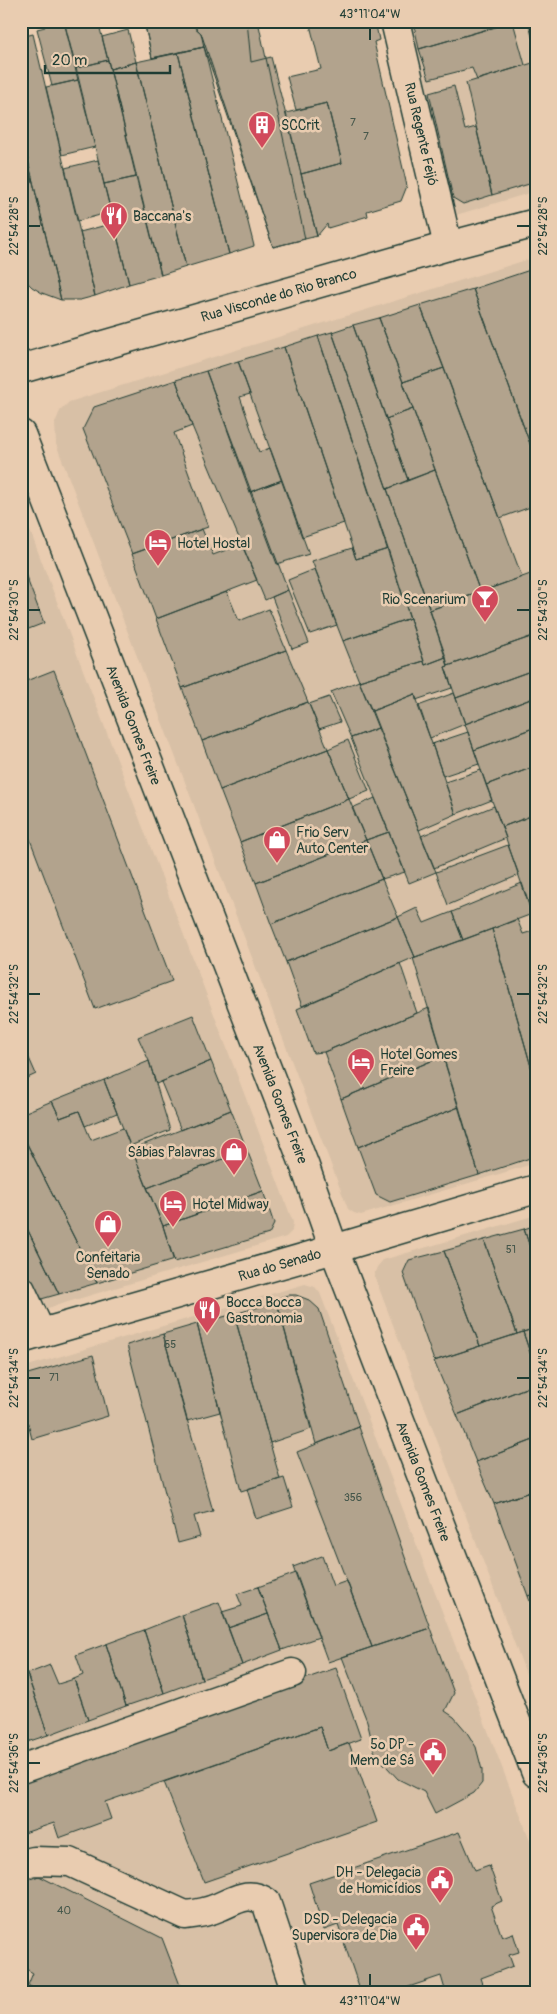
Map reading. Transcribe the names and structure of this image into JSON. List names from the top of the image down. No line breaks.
{"streets":{"street":["Rua Regente Feijó","Rua Visconde do Rio Branco","Avenida Gomes Freire","Rua do Senado"]},"crossings":[["Rua Regente Feijó","Rua Visconde do Rio Branco"],["Avenida Gomes Freire","Rua do Senado"]],"places":{"building":["SCCrit"],"restaurant":["Baccana's","Bocca Bocca Gastronomia"],"hotel":["Hotel Hostal","Hotel Gomes Freire","Hotel Midway"],"bar":["Rio Scenarium"],"shop":["Frio Serv Auto Center","Sábias Palavras","Confeitaria Senado"],"public building":["5º DP - Mem de Sá","DH - Delegacia de Homicídios","DSD - Delegacia Supervisora de Dia"]},"house_numbers":["7","7","51","65","71","356","40"],"scale_bar":"20 m","coordinates":["43°11'04\"W","22°54'28\"S","22°54'30\"S","22°54'32\"S","22°54'34\"S","22°54'36\"S"]}
